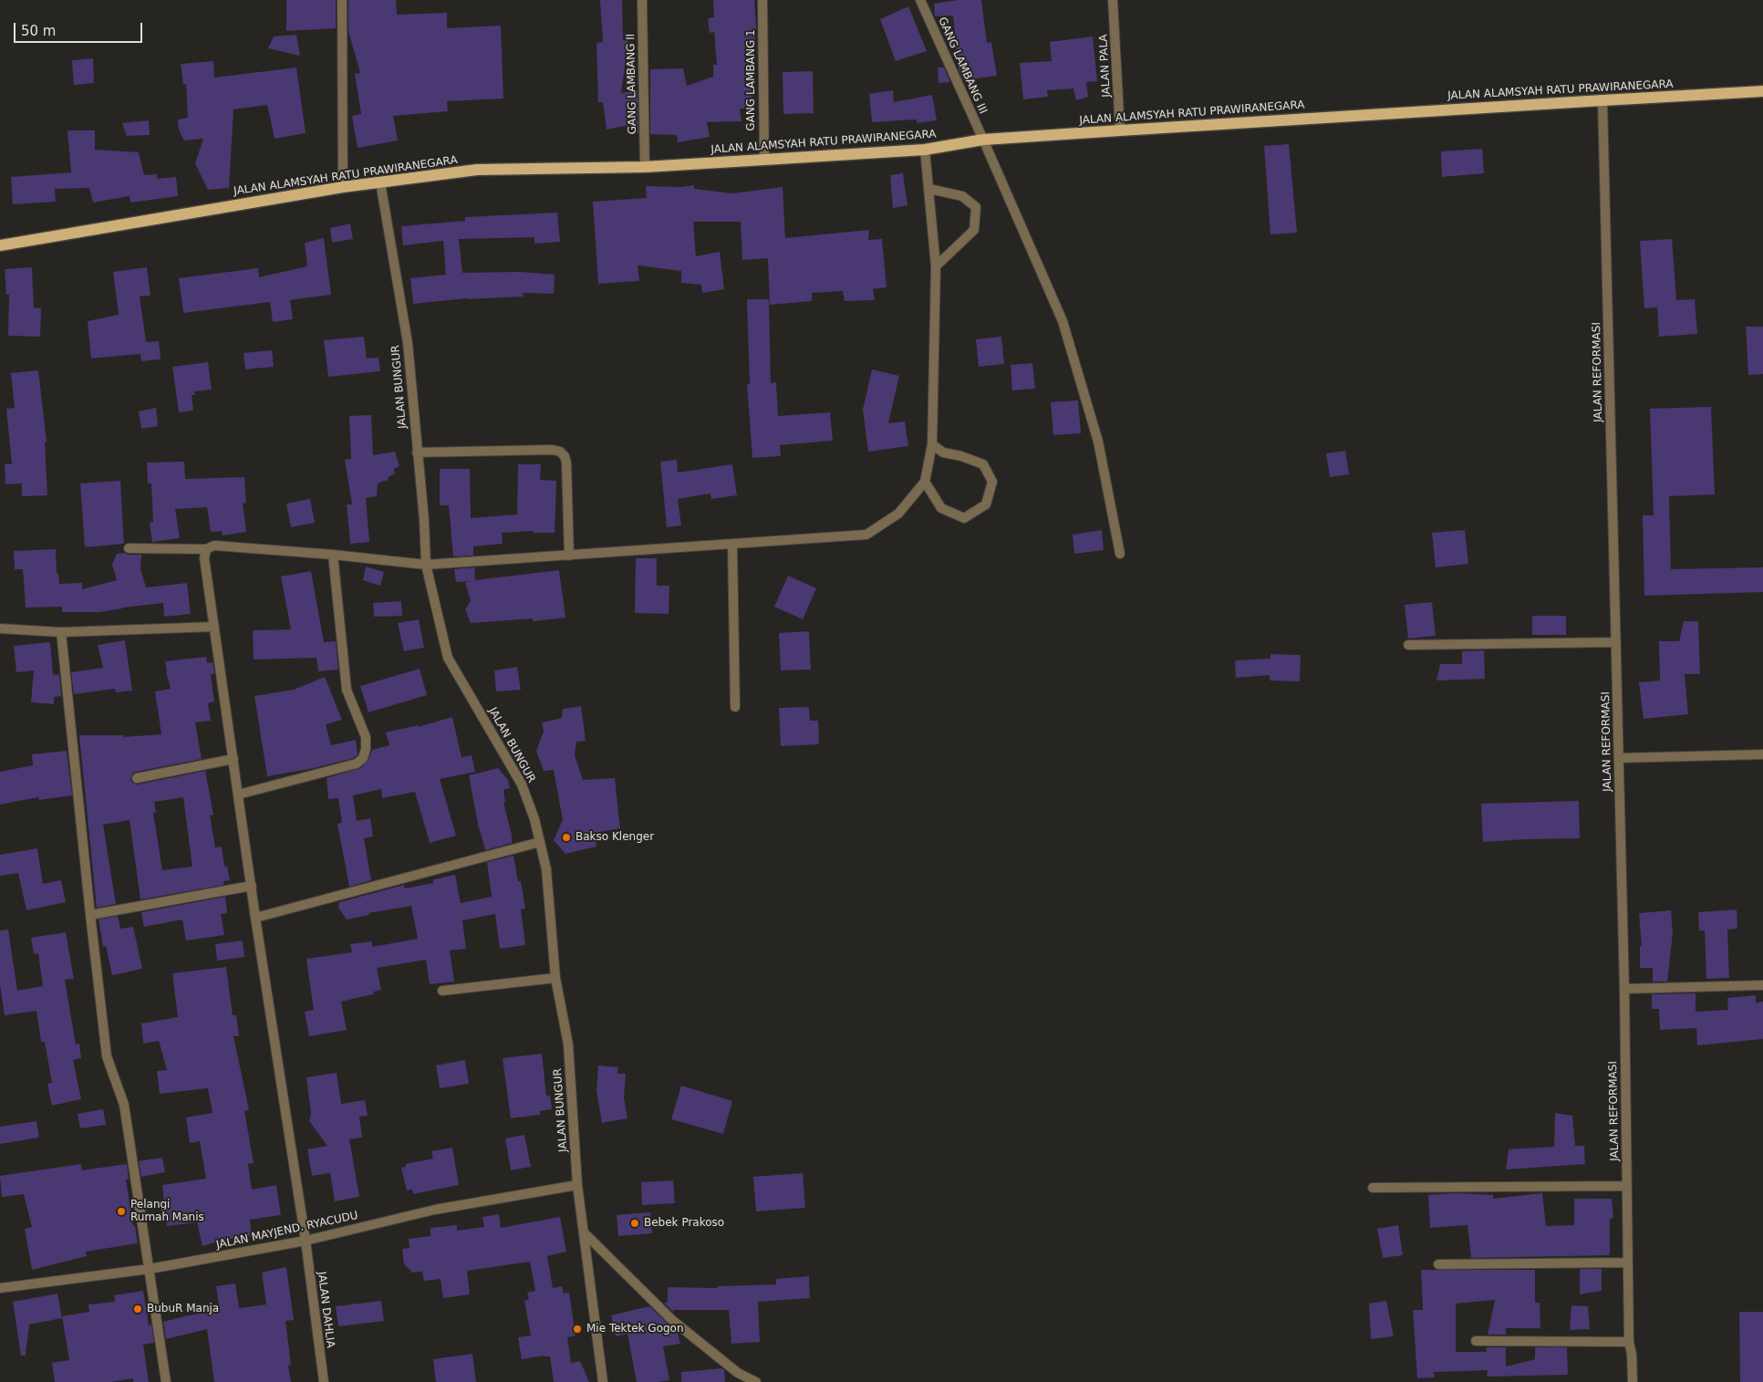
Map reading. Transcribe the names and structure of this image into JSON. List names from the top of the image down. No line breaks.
{"streets":{"main road":["JALAN ALAMSYAH RATU PRAWIRANEGARA"],"street":["GANG LAMBANG III","JALAN PALA","GANG LAMBANG 1","GANG LAMBANG II","JALAN REFORMASI","JALAN BUNGUR","JALAN MAYJEND. RYACUDU","JALAN DAHLIA"]},"crossings":[["GANG LAMBANG III","JALAN ALAMSYAH RATU PRAWIRANEGARA"],["JALAN PALA","JALAN ALAMSYAH RATU PRAWIRANEGARA"],["GANG LAMBANG 1","JALAN ALAMSYAH RATU PRAWIRANEGARA"],["GANG LAMBANG II","JALAN ALAMSYAH RATU PRAWIRANEGARA"],["JALAN ALAMSYAH RATU PRAWIRANEGARA","JALAN REFORMASI"],["JALAN ALAMSYAH RATU PRAWIRANEGARA","JALAN BUNGUR"],["JALAN BUNGUR","JALAN MAYJEND. RYACUDU"],["JALAN MAYJEND. RYACUDU","JALAN DAHLIA"]],"places":["Bakso Klenger","Pelangi Rumah Manis","Bebek Prakoso","BubuR Manja","Mie Tektek Gogon"],"scale_bar":"50 m"}
